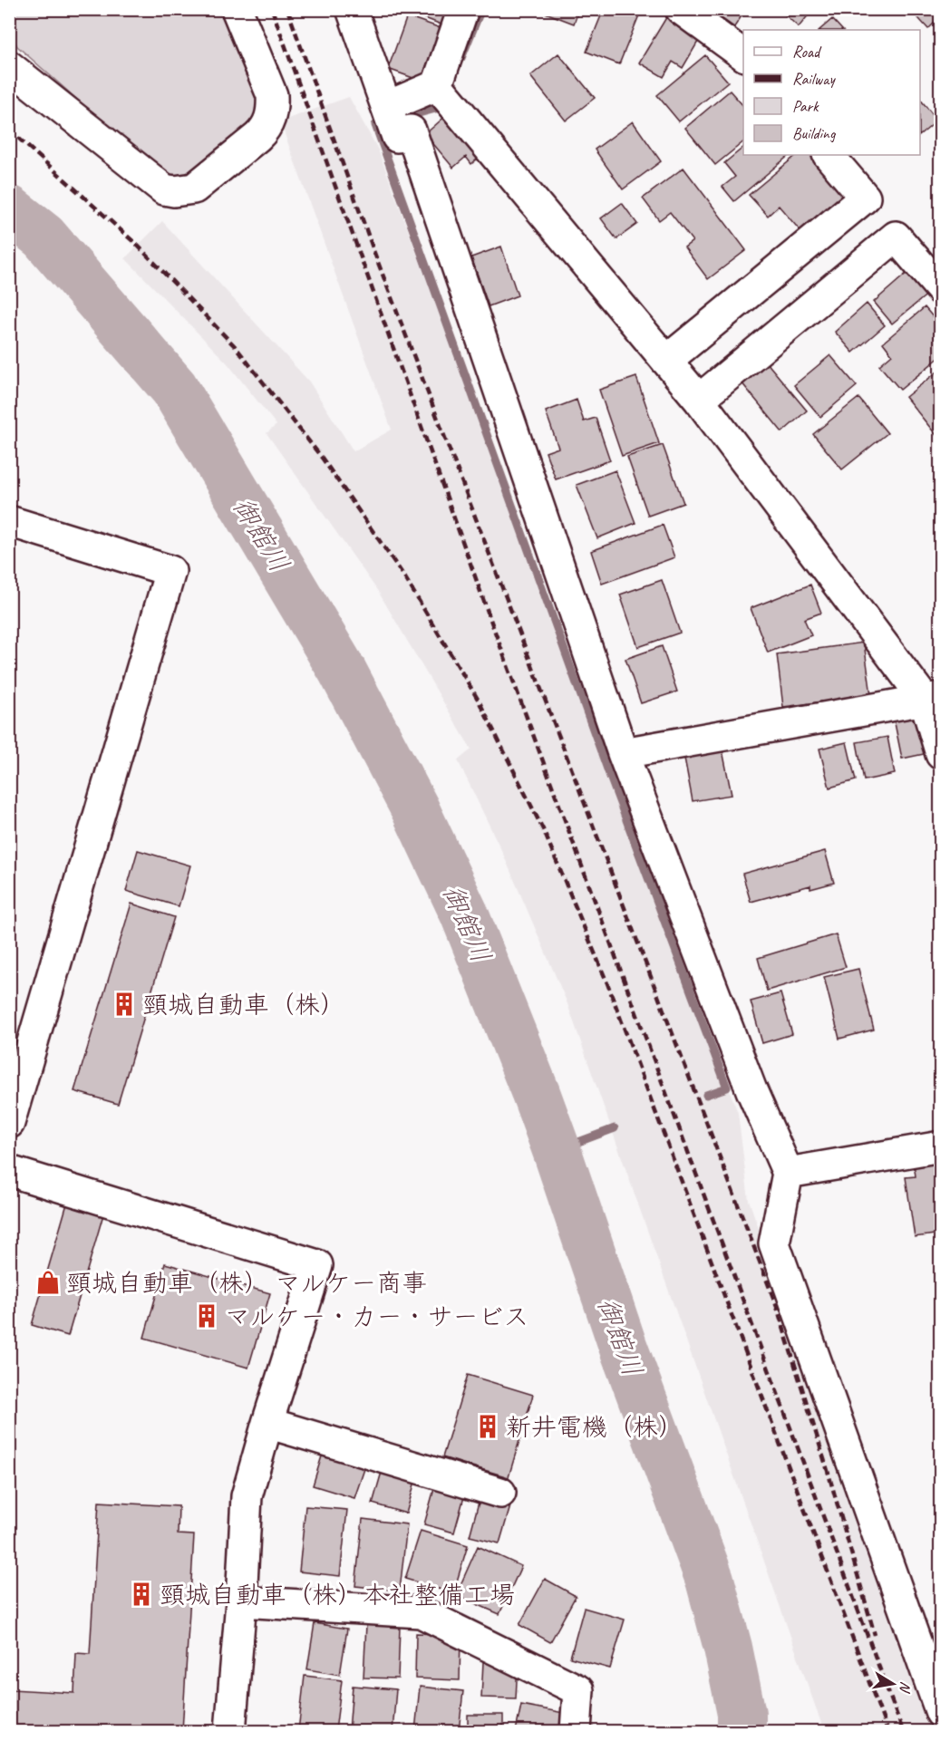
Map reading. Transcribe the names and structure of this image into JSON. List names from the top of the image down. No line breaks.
{"water":["御館川"],"places":{"building":["頸城自動車（株）","マルケー・カー・サービス","新井電機（株）","頸城自動車（株）本社整備工場"],"shop":["頸城自動車（株） マルケー商事"]},"legend":["Road","Railway","Park","Building"],"north":"right"}
